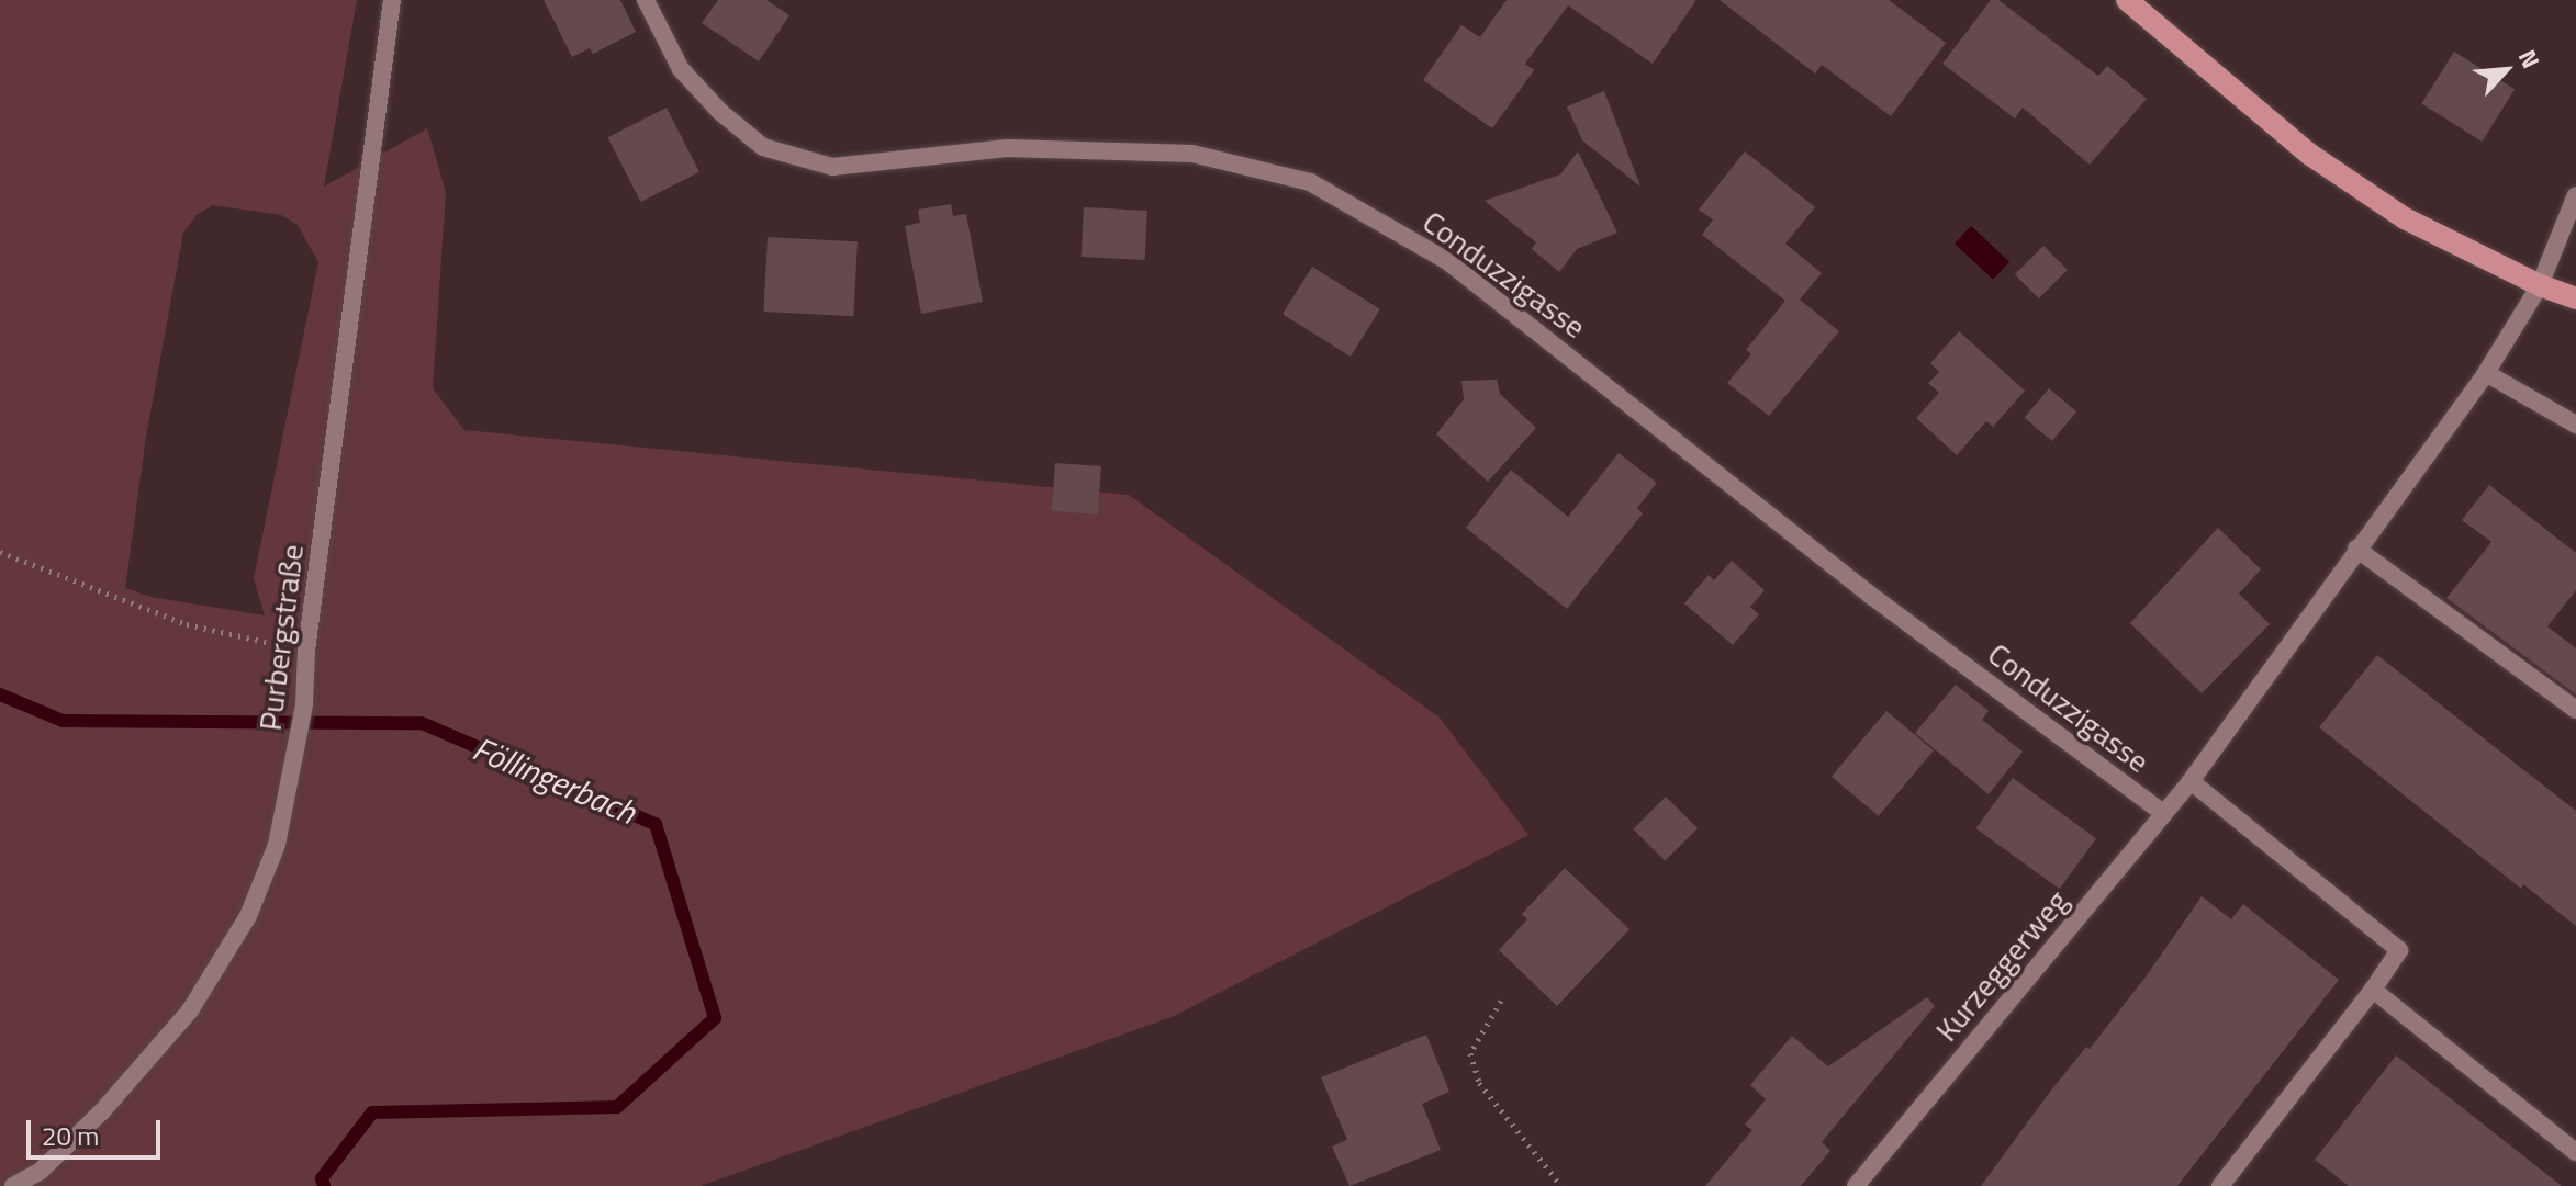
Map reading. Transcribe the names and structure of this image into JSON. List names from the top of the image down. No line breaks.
{"streets":{"street":["Conduzzigasse","Purbergstraße","Kurzeggerweg"]},"crossings":[["Conduzzigasse","Kurzeggerweg"]],"water":["Föllingerbach"],"scale_bar":"20 m","north":"top right"}
